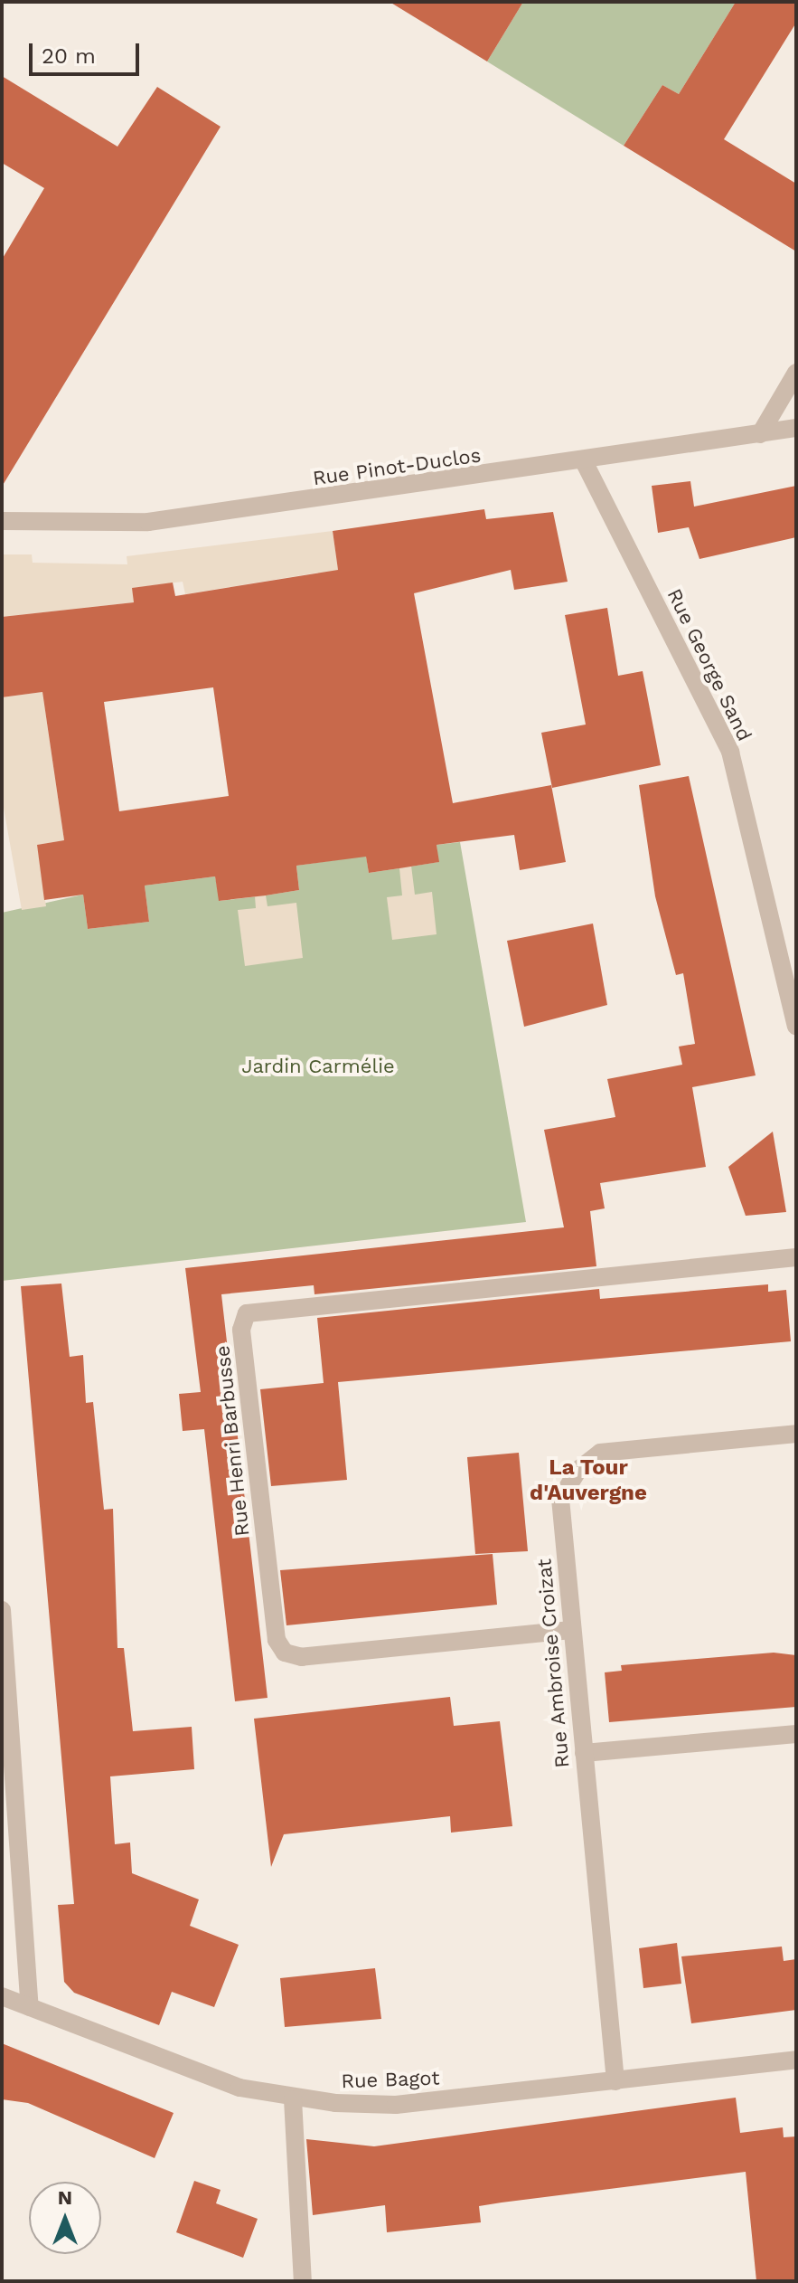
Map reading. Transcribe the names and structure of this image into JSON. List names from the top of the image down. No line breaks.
{"streets":{"street":["Rue Pinot-Duclos","Rue George Sand","Rue Henri Barbusse","Rue Ambroise Croizat","Rue Bagot"]},"crossings":[["Rue Pinot-Duclos","Rue George Sand"],["Rue Henri Barbusse","Rue Ambroise Croizat"],["Rue Ambroise Croizat","Rue Bagot"]],"districts":["La Tour d'Auvergne"],"parks":["Jardin Carmélie"],"scale_bar":"20 m","north":"top"}
